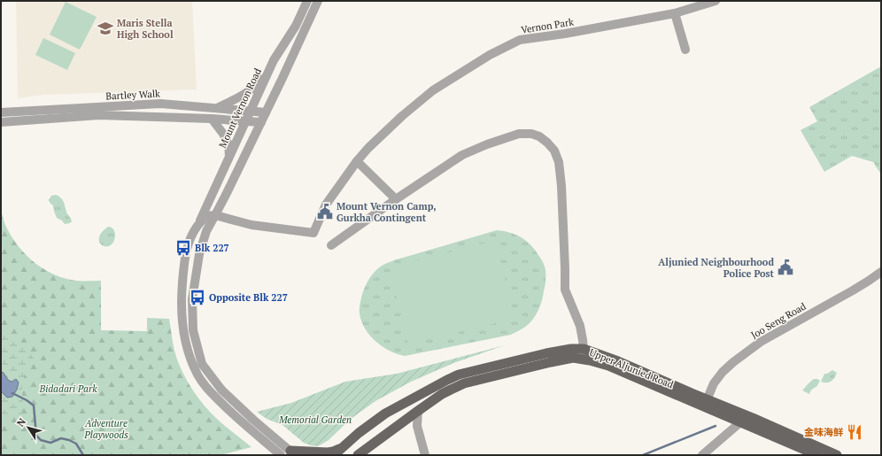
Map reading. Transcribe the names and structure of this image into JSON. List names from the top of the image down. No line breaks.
{"streets":{"main road":["Upper Aljunied Road"],"street":["Vernon Park","Bartley Walk","Mount Vernon Road","Joo Seng Road"]},"crossings":[["Bartley Walk","Mount Vernon Road"],["Joo Seng Road","Upper Aljunied Road"]],"parks":["Bidadari Park","Memorial Garden","Adventure Playwoods"],"places":{"school or university":["Maris Stella High School"],"public building":["Mount Vernon Camp, Gurkha Contingent","Aljunied Neighbourhood Police Post"],"bus stop":["Blk 227","Opposite Blk 227"],"restaurant":["金味海鲜"]},"north":"top left"}
